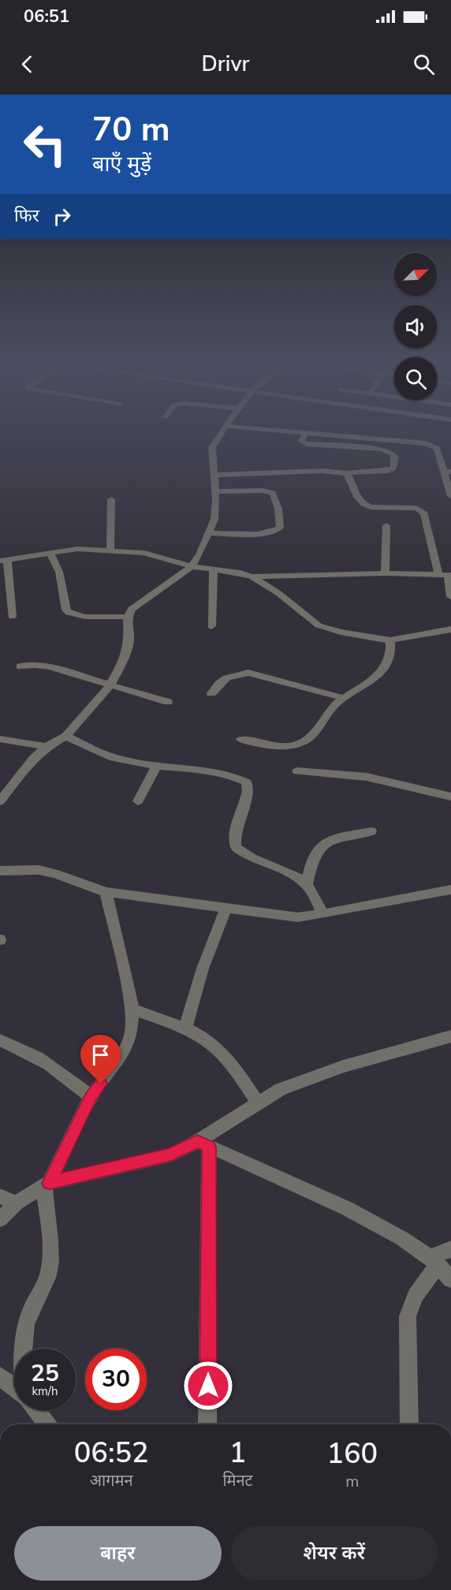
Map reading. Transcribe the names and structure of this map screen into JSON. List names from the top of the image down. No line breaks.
{"north":"top right","page":{"status":"06:51","header":"Drivr","turn":["70 m","बाएँ मुड़ें"],"then":"फिर","speed":"25 km/h","limit":"30","eta":["06:52","आगमन","1","मिनट","160","m"],"buttons":["बाहर","शेयर करें"]}}
